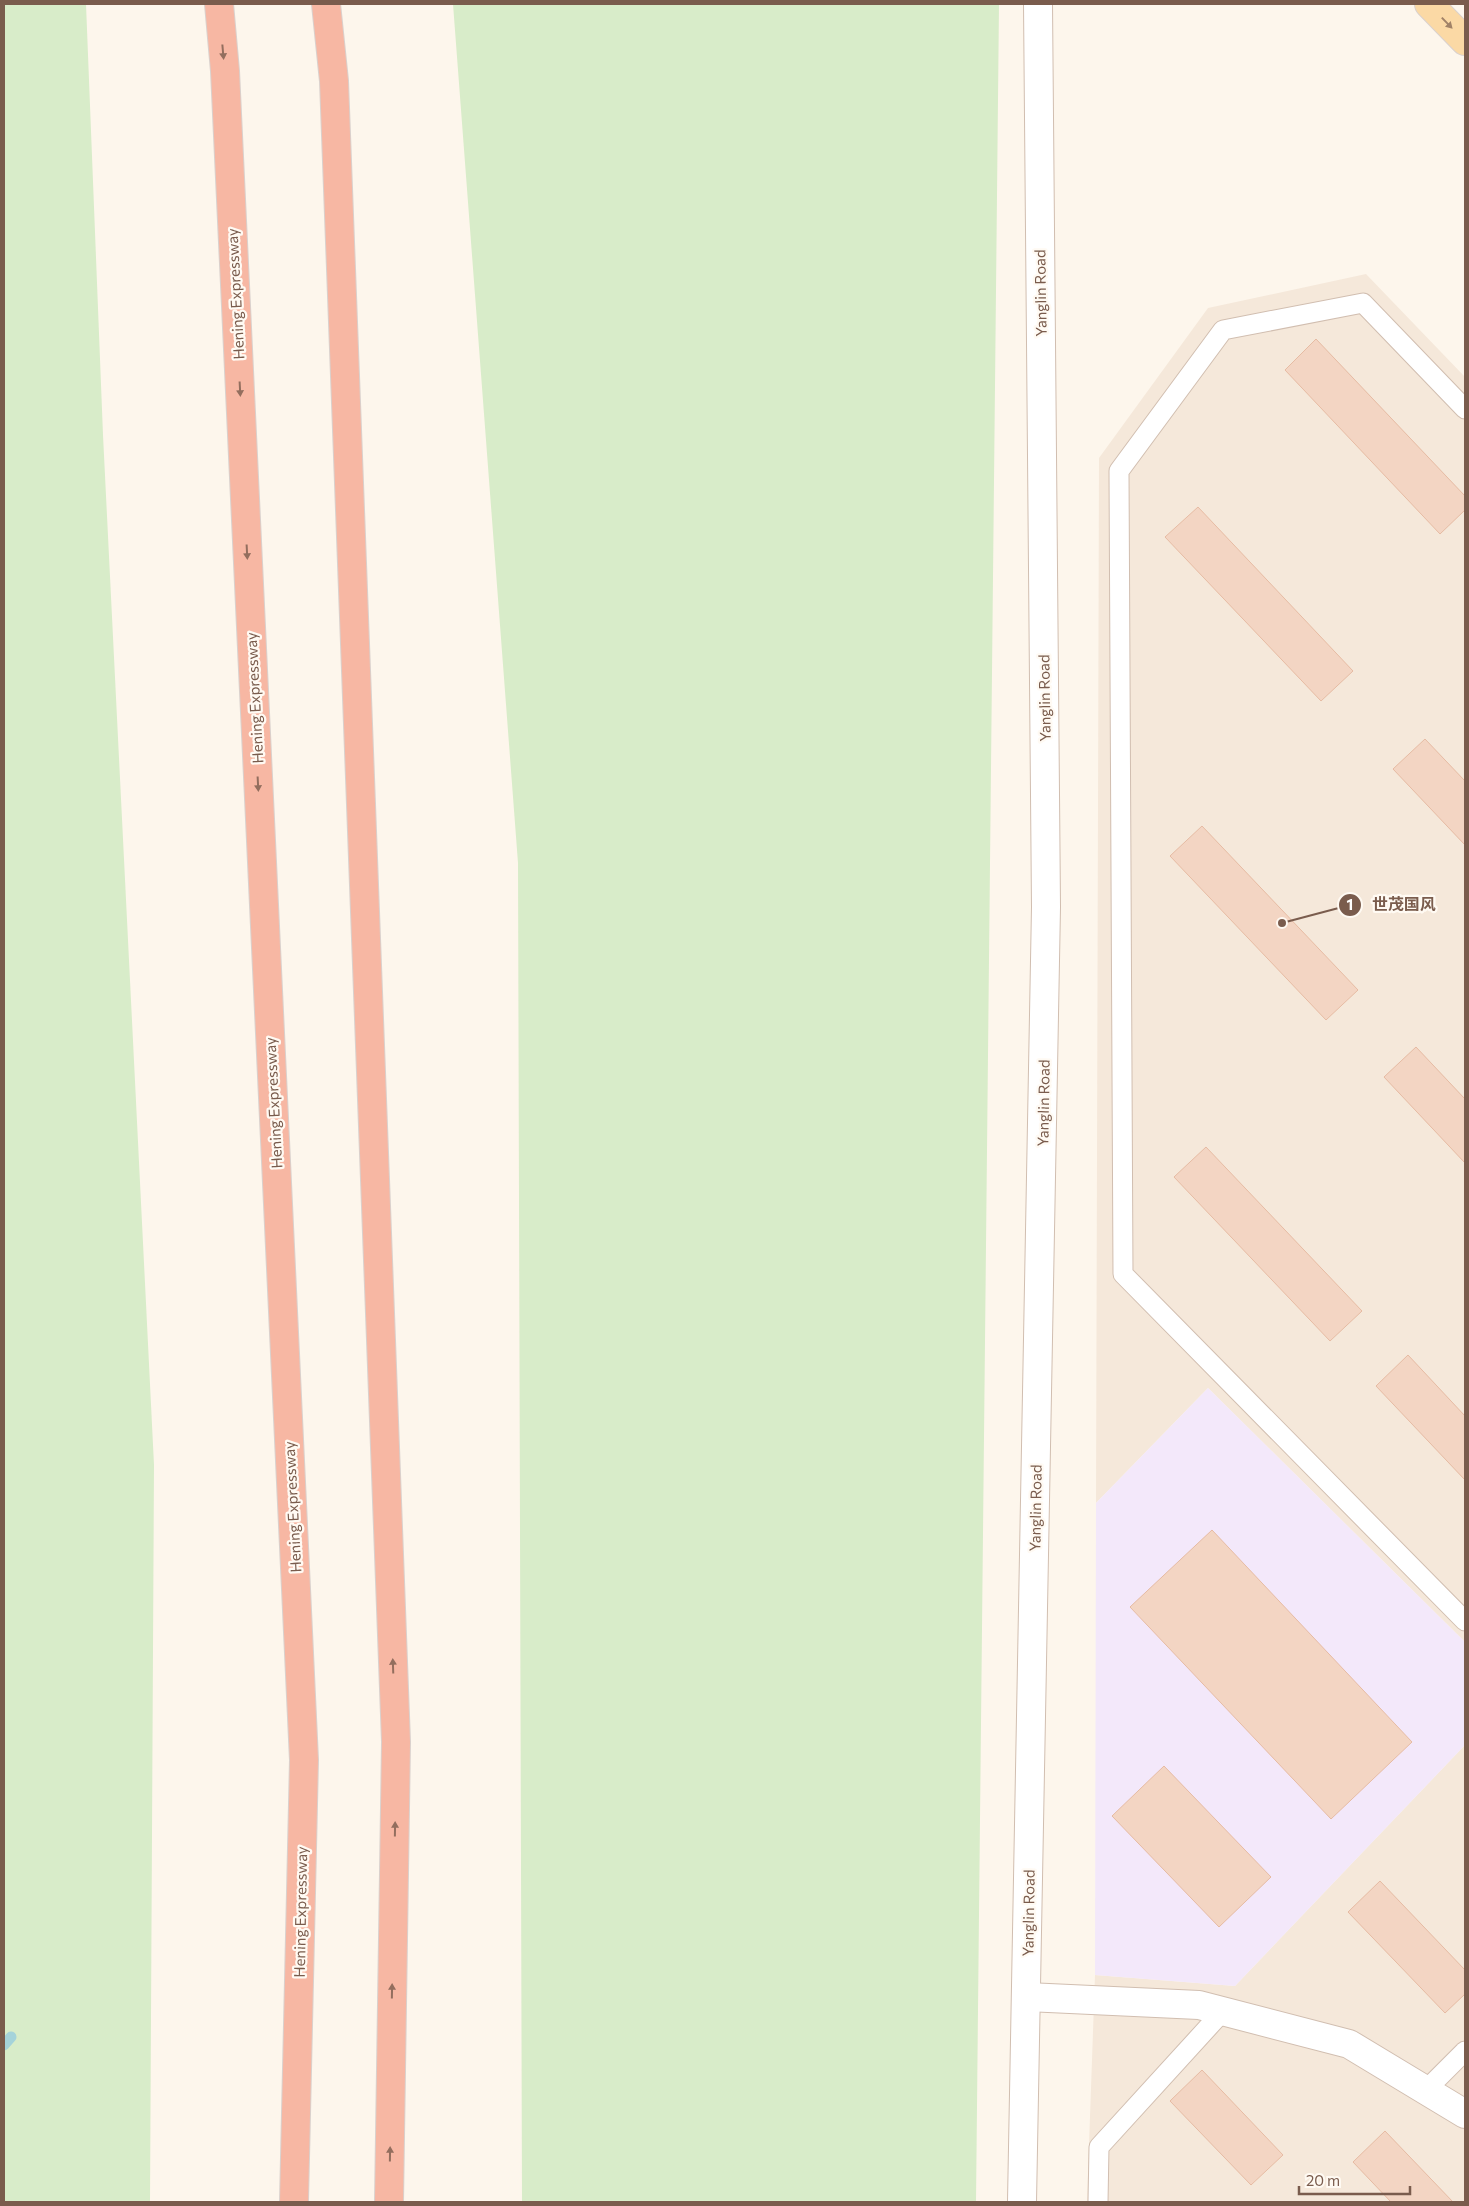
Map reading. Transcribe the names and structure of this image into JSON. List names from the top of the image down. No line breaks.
{"streets":{"highway":["Hening Expressway"],"street":["Yanglin Road"]},"places":["世茂国风"],"scale_bar":"20 m"}
